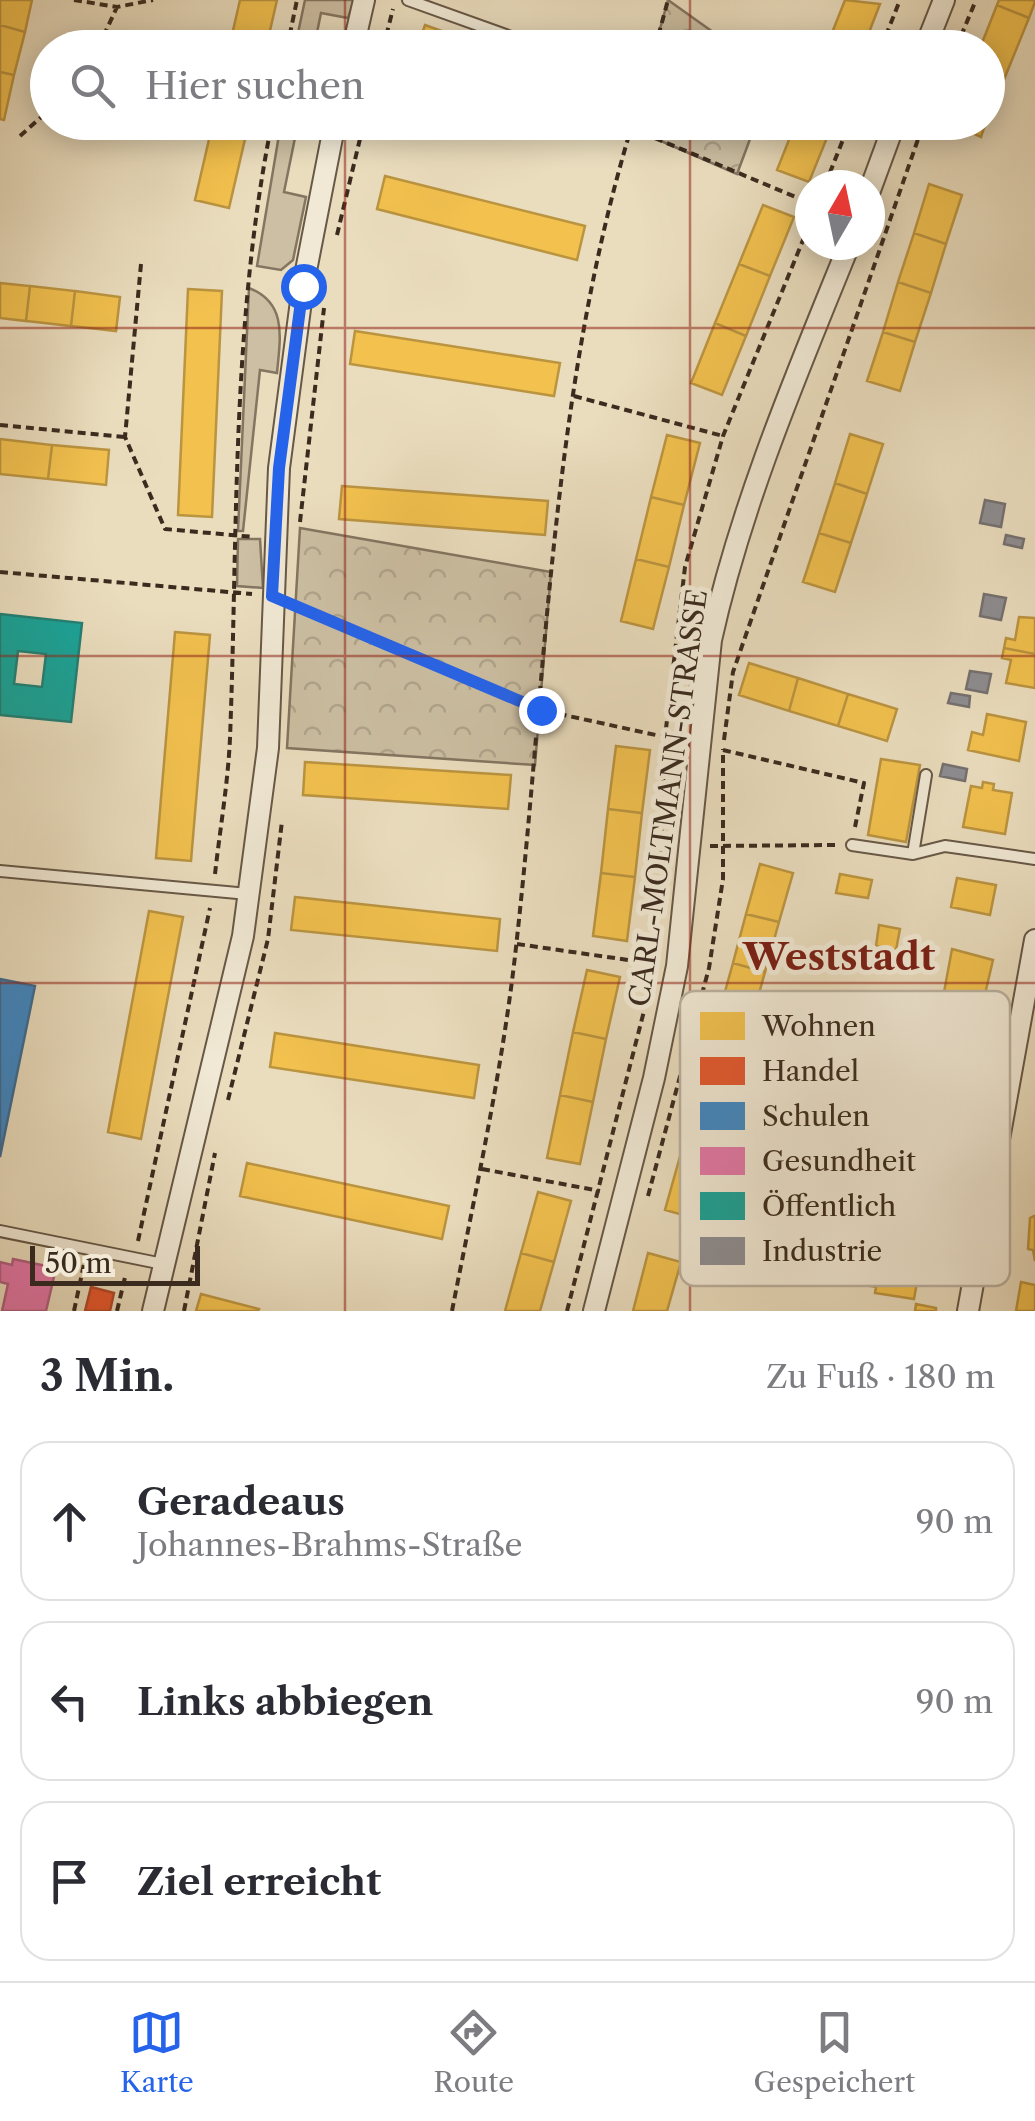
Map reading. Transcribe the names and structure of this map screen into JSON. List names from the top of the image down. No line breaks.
{"streets":{"street":["CARL-MOLTMANN-STRASSE"]},"districts":["Weststadt"],"legend":["Wohnen","Handel","Schulen","Gesundheit","Öffentlich","Industrie"],"scale_bar":"50 m","north":"top","page":{"search":"Hier suchen","scale":"50 m","heading":["3 Min.","Zu Fuß · 180 m"],"list":[["Geradeaus","Johannes-Brahms-Straße","90 m"],["Links abbiegen","90 m"],"Ziel erreicht"],"nav":["Karte","Route","Gespeichert"]}}
